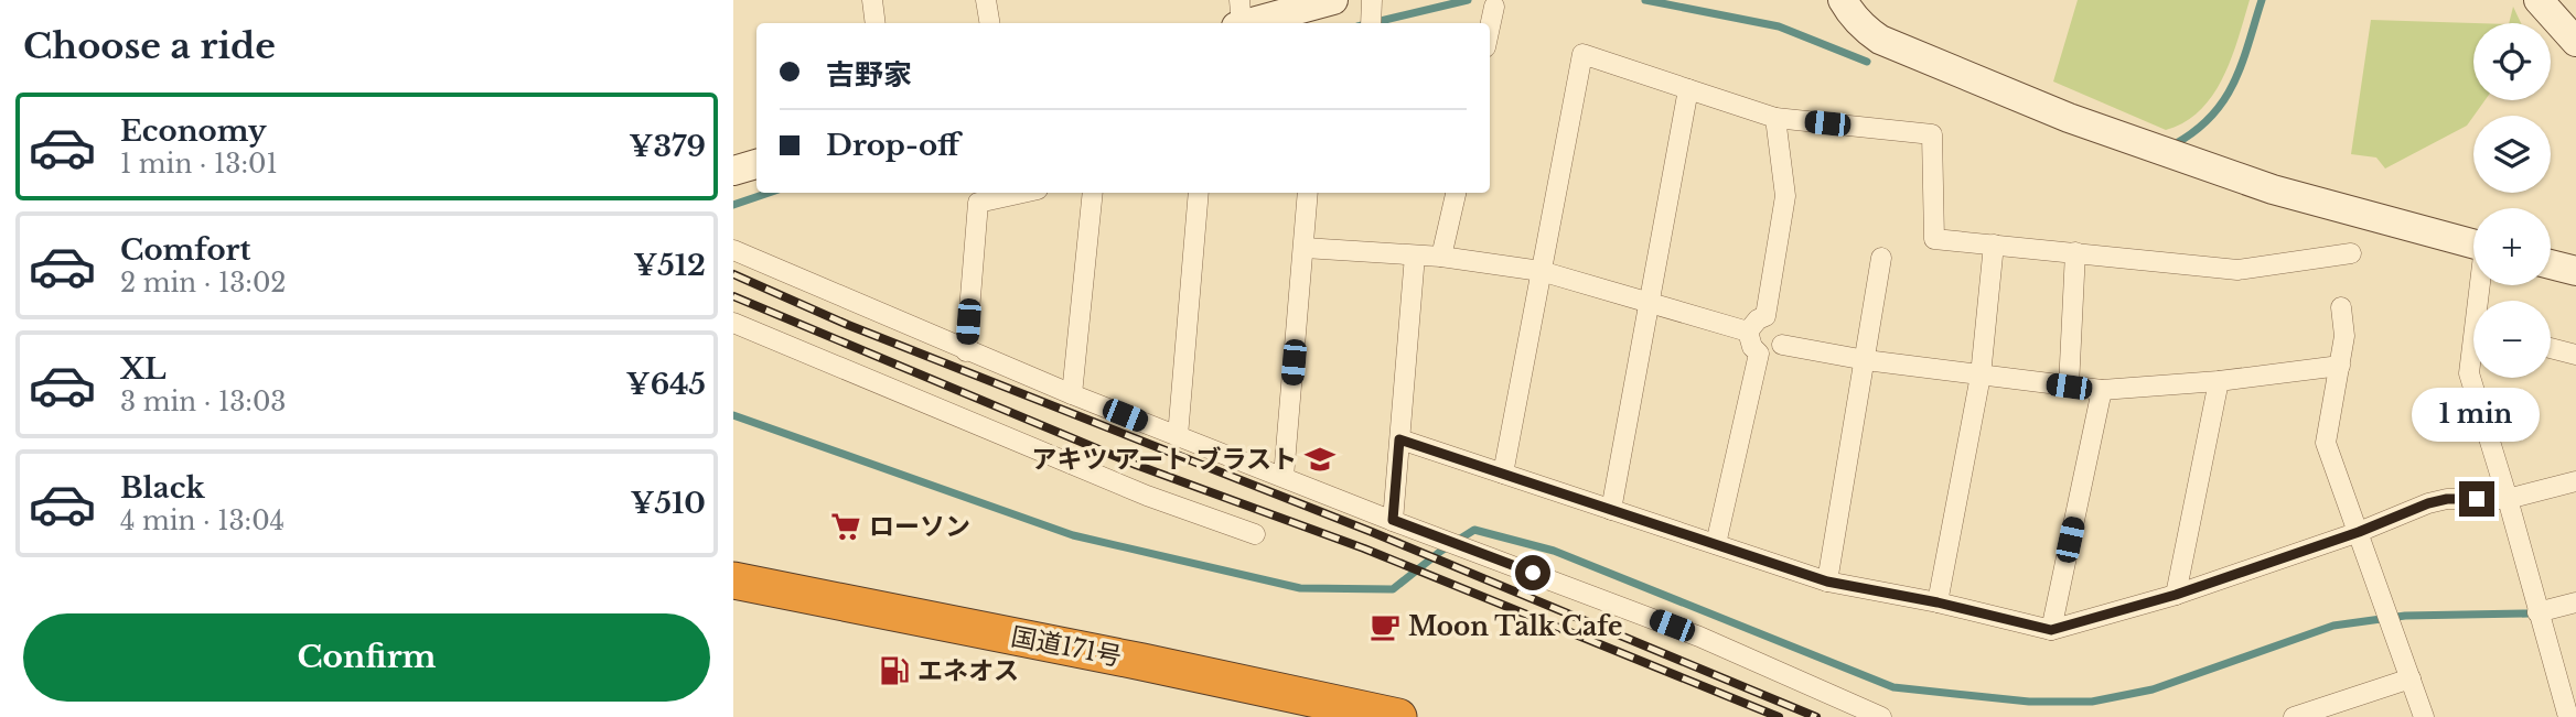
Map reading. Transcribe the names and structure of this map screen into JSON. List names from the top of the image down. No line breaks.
{"streets":{"highway":["国道171号"]},"places":{"school or university":["アキツ アート ブラスト"],"supermarket":["ローソン"],"cafe":["Moon Talk Cafe"],"fuel station":["エネオス"]},"page":{"heading":"Choose a ride","map_buttons":["+","−"],"banner":["吉野家","Drop-off"],"list":[{"name":"Economy","note":"1 min · 13:01","value":"¥379"},{"name":"Comfort","note":"2 min · 13:02","value":"¥512"},{"name":"XL","note":"3 min · 13:03","value":"¥645"},{"name":"Black","note":"4 min · 13:04","value":"¥510"}],"bubble":"1 min","buttons":"Confirm"}}
